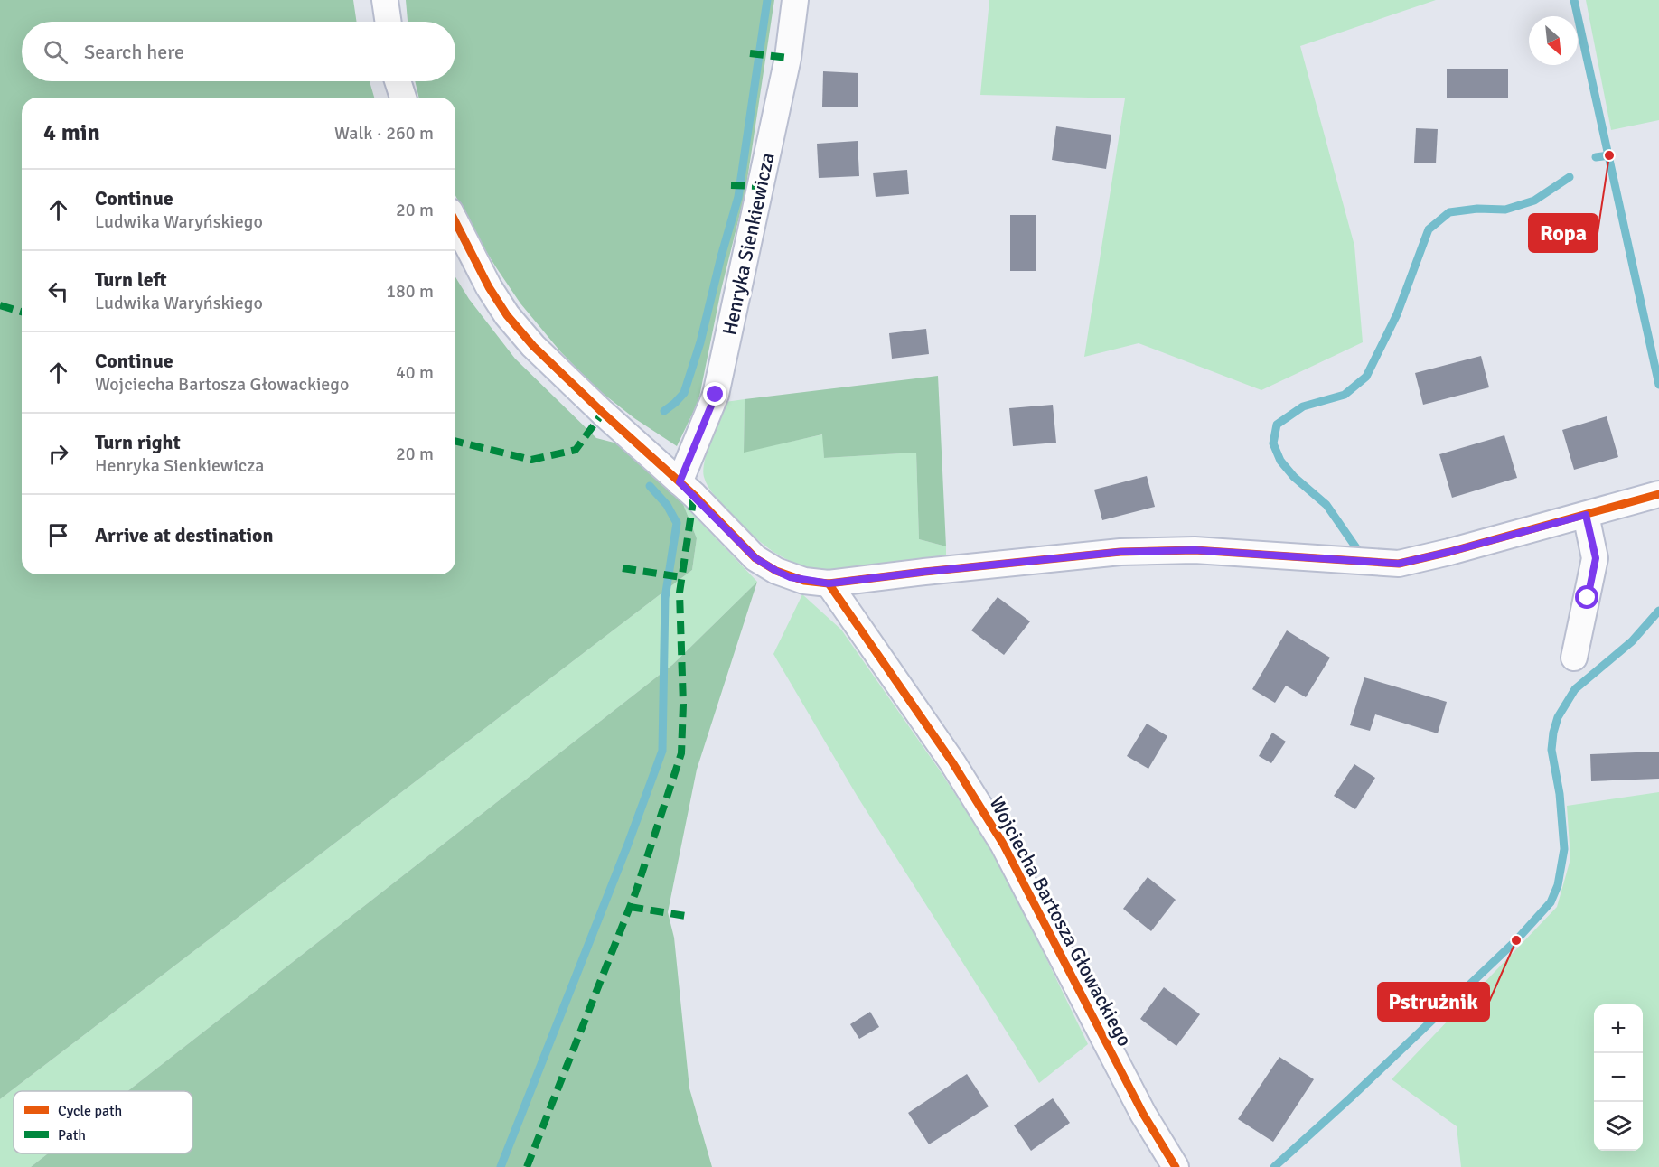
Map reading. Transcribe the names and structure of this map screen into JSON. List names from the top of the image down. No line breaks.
{"streets":{"street":["Henryka Sienkiewicza","Wojciecha Bartosza Głowackiego"]},"places":["Ropa","Pstrużnik"],"legend":["Cycle path","Path"],"north":"bottom right","page":{"search":"Search here","heading":["4 min","Walk · 260 m"],"list":[["Continue","Ludwika Waryńskiego","20 m"],["Turn left","Ludwika Waryńskiego","180 m"],["Continue","Wojciecha Bartosza Głowackiego","40 m"],["Turn right","Henryka Sienkiewicza","20 m"],"Arrive at destination"],"map_buttons":["+","−"]}}
